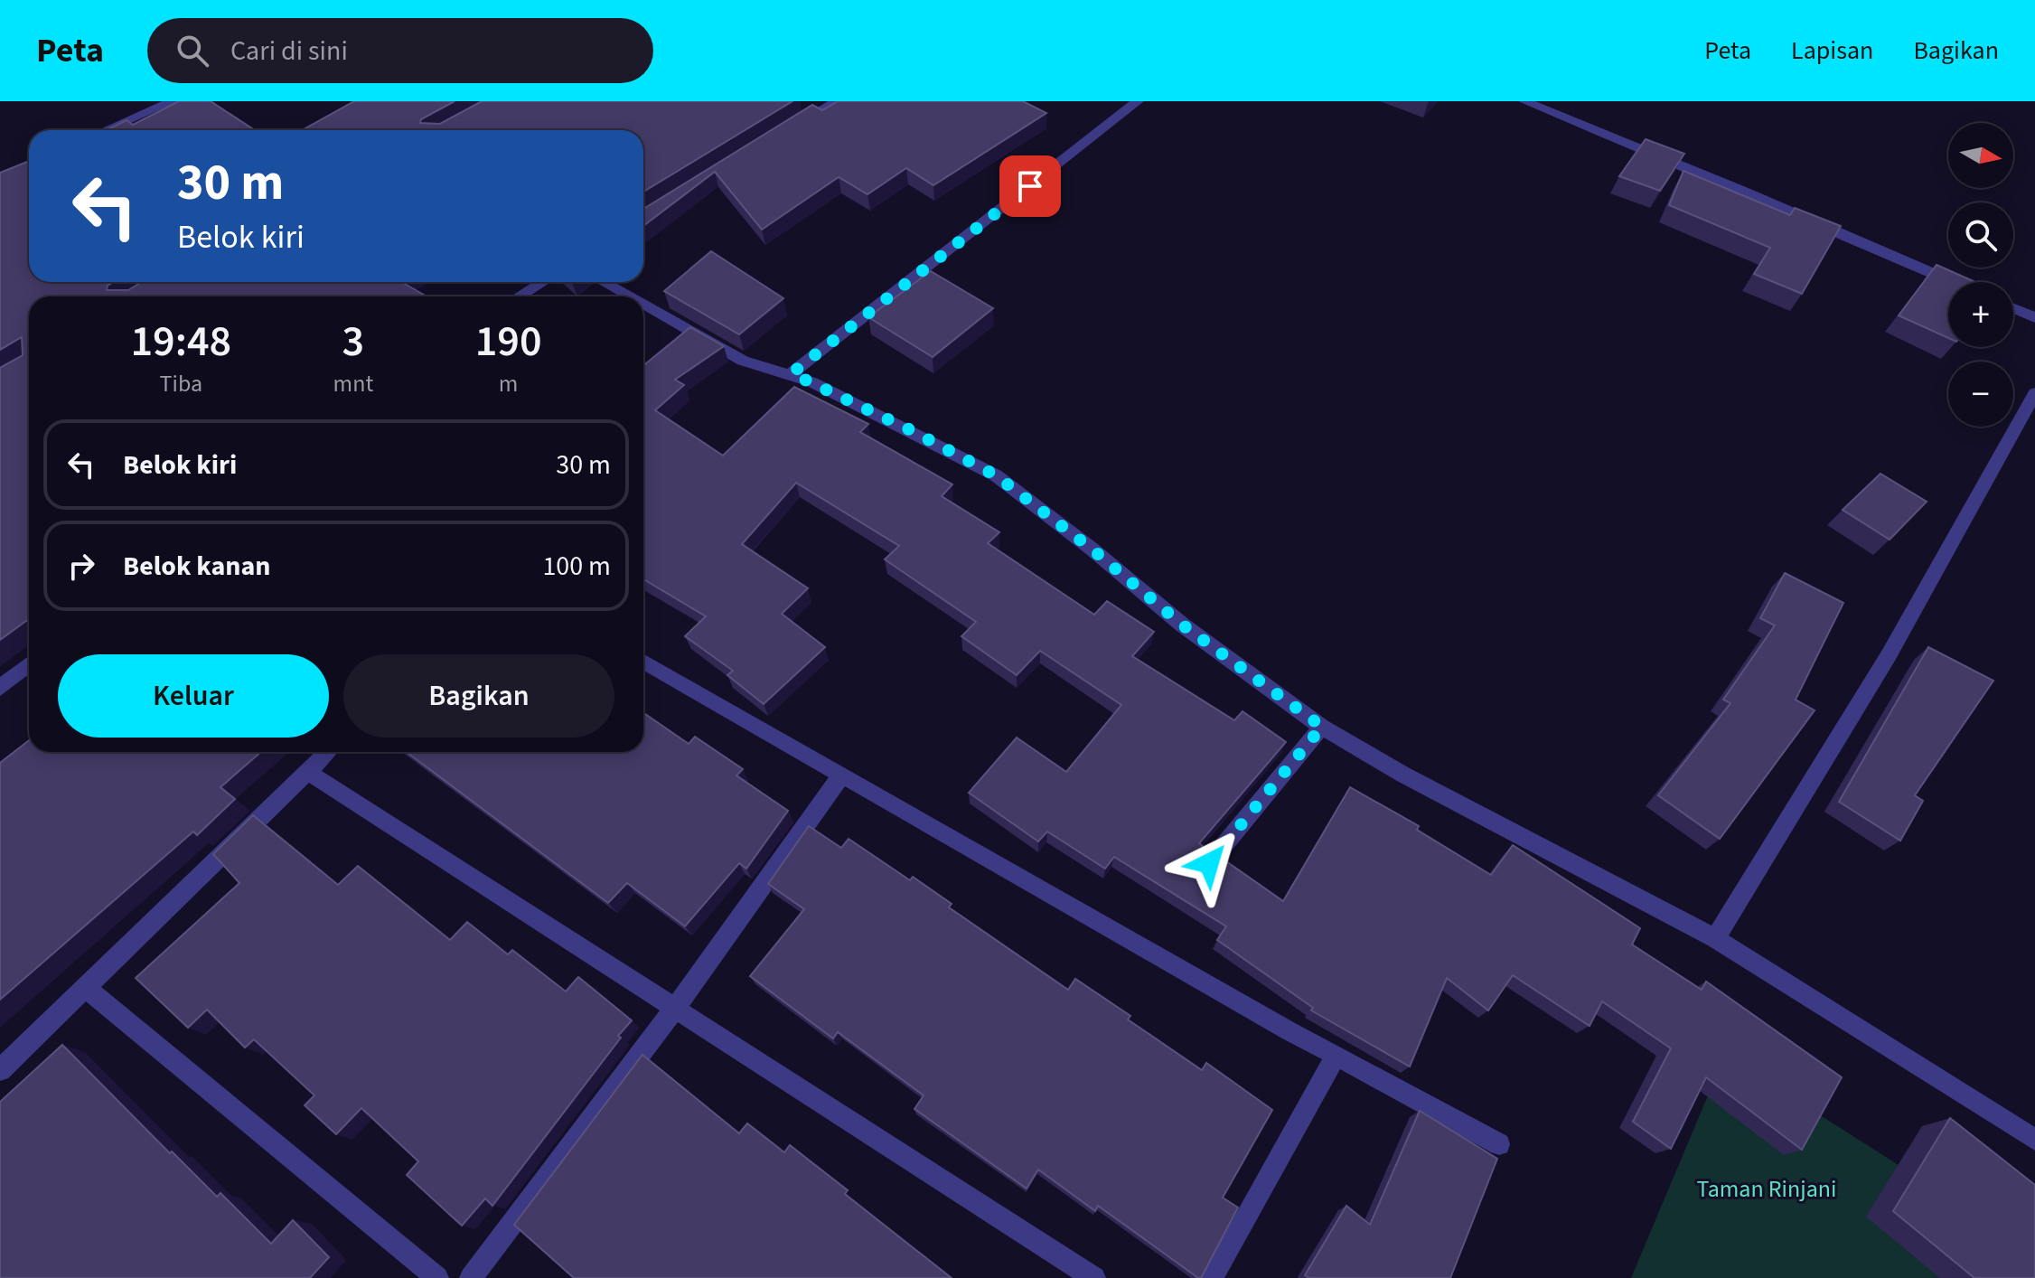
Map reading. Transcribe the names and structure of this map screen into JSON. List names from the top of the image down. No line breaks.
{"parks":["Taman Rinjani"],"north":"right","page":{"header":"Peta","search":"Cari di sini","nav":["Peta","Lapisan","Bagikan"],"map_buttons":["+","−"],"turn":["30 m","Belok kiri"],"eta":["19:48","Tiba","3","mnt","190","m"],"list":[{"name":"Belok kiri","value":"30 m"},{"name":"Belok kanan","value":"100 m"}],"buttons":["Keluar","Bagikan"]}}
